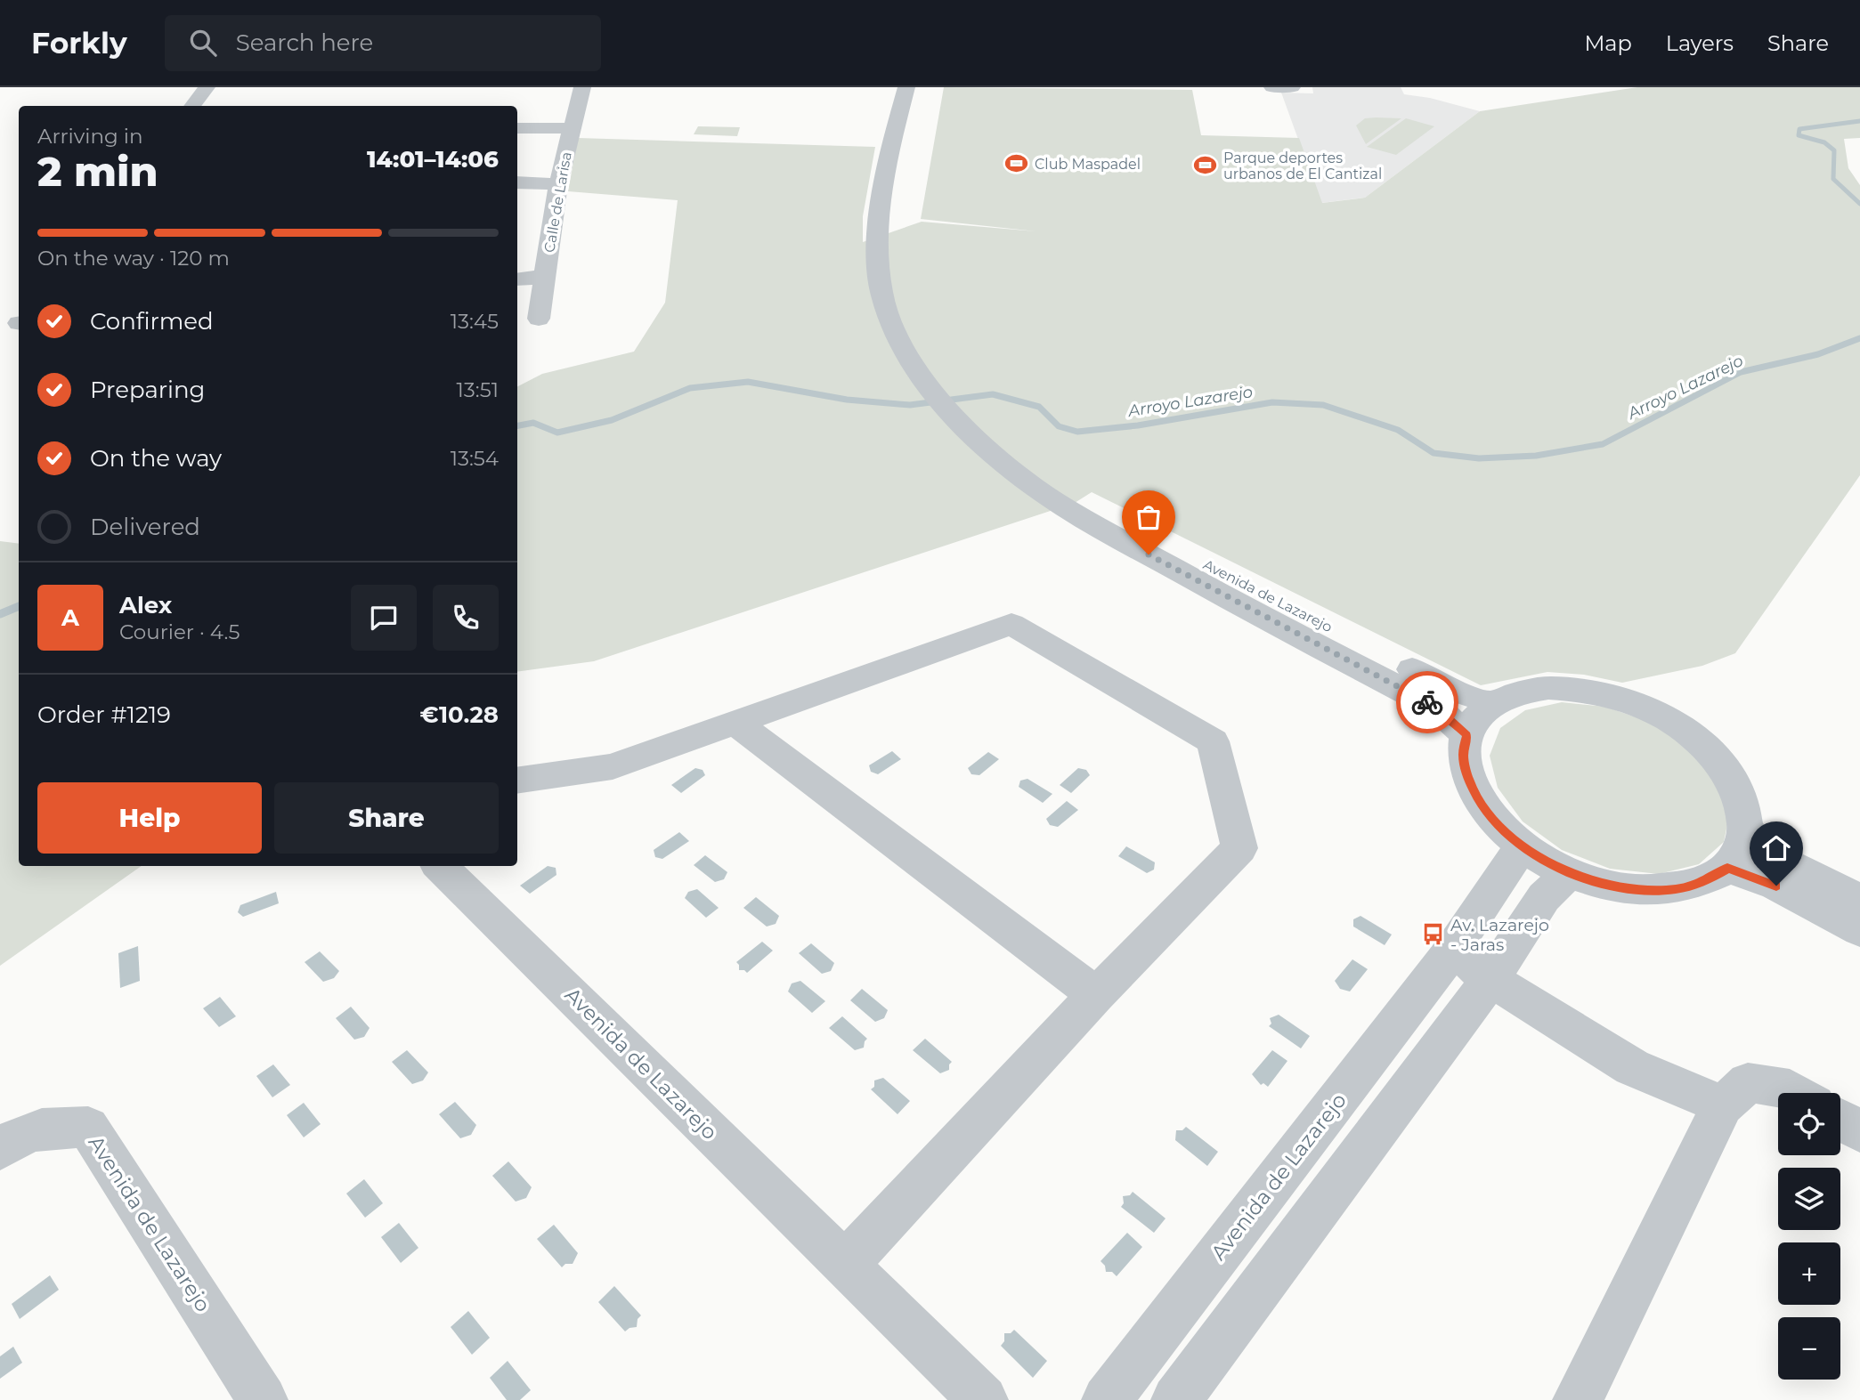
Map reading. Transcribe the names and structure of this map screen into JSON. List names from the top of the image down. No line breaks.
{"streets":{"street":["Calle de Larisa","Avenida de Lazarejo"]},"water":["Arroyo Lazarejo"],"places":{"sports":["Club Maspadel","Parque deportes urbanos de El Cantizal"],"bus stop":["Av. Lazarejo - Jaras"]},"page":{"header":"Forkly","search":"Search here","nav":["Map","Layers","Share"],"heading":["2 min","Arriving in","14:01–14:06"],"panel":["Alex","Courier · 4.5","Order #1219","€10.28"],"bar":"On the way · 120 m","list":[["Confirmed","13:45"],["Preparing","13:51"],["On the way","13:54"],"Delivered"],"round":"A","buttons":["Help","Share"],"map_buttons":["+","−"]}}
